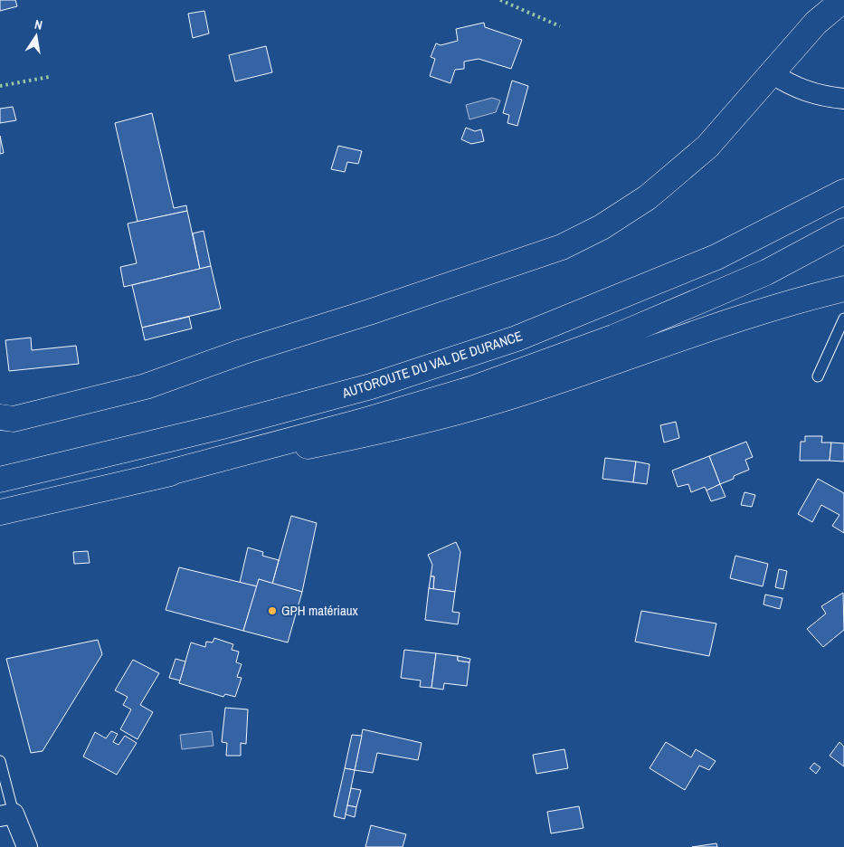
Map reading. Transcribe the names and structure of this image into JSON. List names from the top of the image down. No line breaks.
{"streets":{"main road":["AUTOROUTE DU VAL DE DURANCE"]},"places":["GPH matériaux"],"north":"top"}
